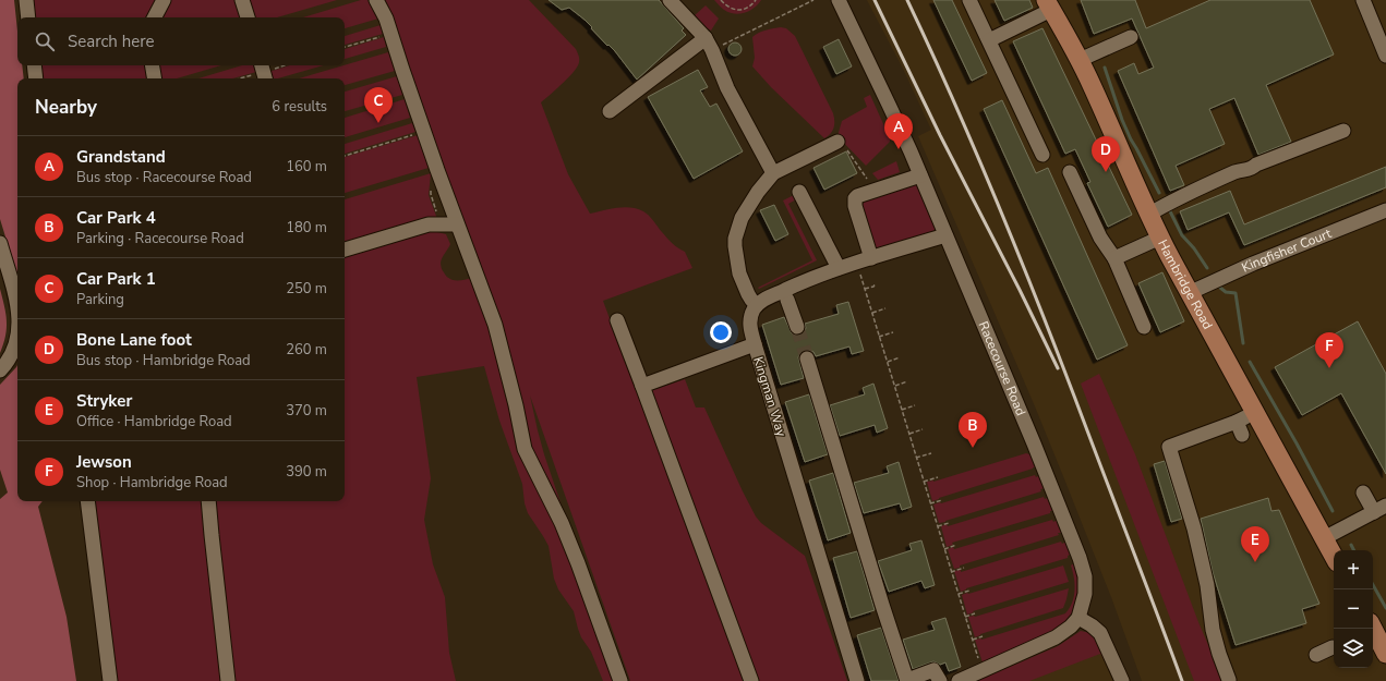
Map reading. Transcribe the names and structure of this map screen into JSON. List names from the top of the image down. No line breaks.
{"streets":{"main road":["Hambridge Road"],"street":["Kingfisher Court","Racecourse Road","Kingman Way"]},"crossings":[["Kingfisher Court","Hambridge Road"]],"page":{"search":"Search here","heading":["Nearby","6 results"],"pins":["C","A","D","F","B","E"],"list":[{"mark":"A","name":"Grandstand","note":"Bus stop · Racecourse Road","value":"160 m"},{"mark":"B","name":"Car Park 4","note":"Parking · Racecourse Road","value":"180 m"},{"mark":"C","name":"Car Park 1","note":"Parking","value":"250 m"},{"mark":"D","name":"Bone Lane foot","note":"Bus stop · Hambridge Road","value":"260 m"},{"mark":"E","name":"Stryker","note":"Office · Hambridge Road","value":"370 m"},{"mark":"F","name":"Jewson","note":"Shop · Hambridge Road","value":"390 m"}],"map_buttons":["+","−"]}}
